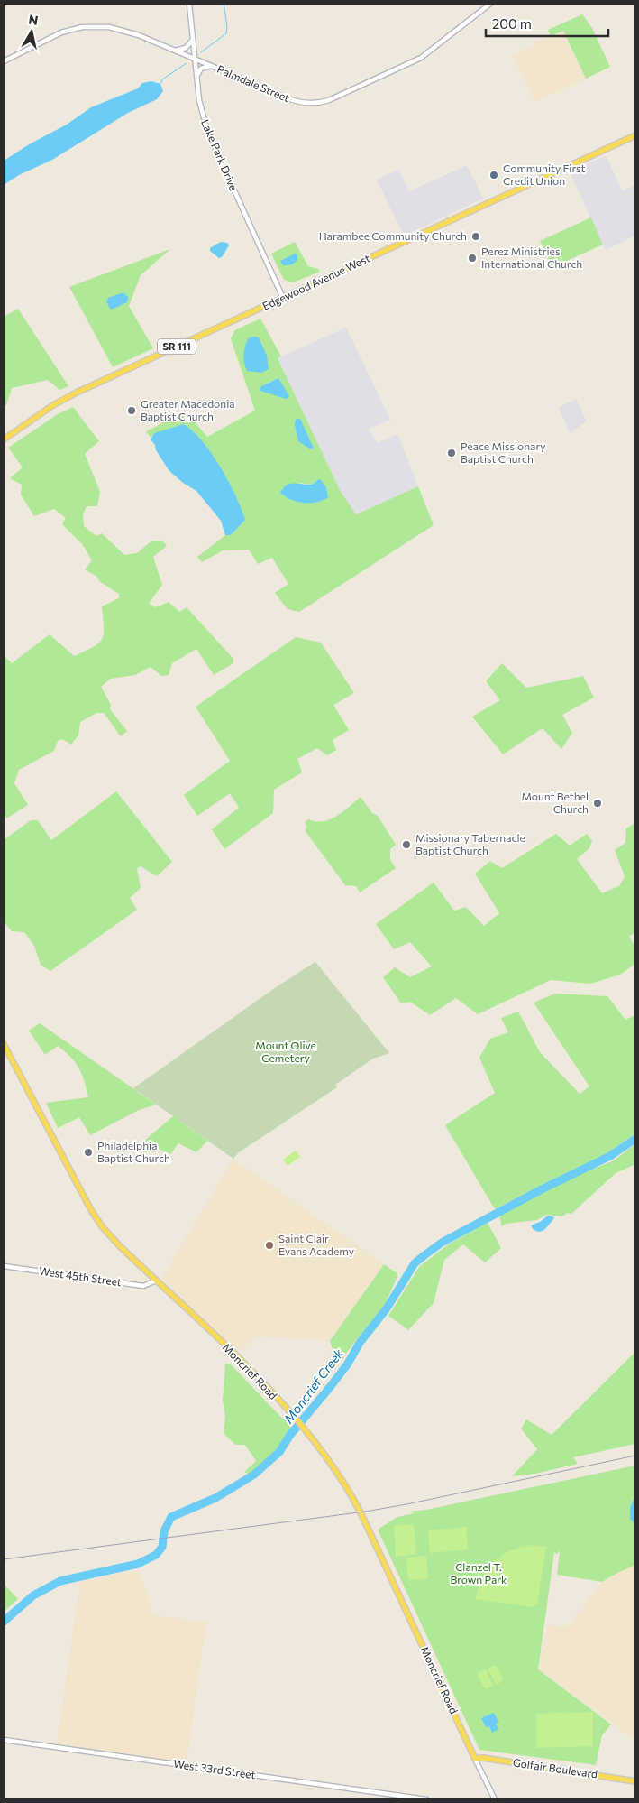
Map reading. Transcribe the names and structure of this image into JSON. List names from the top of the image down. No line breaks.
{"streets":{"main road":["Edgewood Avenue West","SR 111","Moncrief Road","Golfair Boulevard"],"street":["Palmdale Street","Lake Park Drive","West 45th Street","West 33rd Street"]},"crossings":[["Palmdale Street","Lake Park Drive"],["Lake Park Drive","Edgewood Avenue West"],["West 45th Street","Moncrief Road"],["Moncrief Road","Golfair Boulevard"]],"water":["Moncrief Creek"],"parks":["Mount Olive Cemetery","Clanzel T. Brown Park"],"places":["Community First Credit Union","Harambee Community Church","Perez Ministries International Church","Greater Macedonia Baptist Church","Peace Missionary Baptist Church","Mount Bethel Church","Missionary Tabernacle Baptist Church","Philadelphia Baptist Church","Saint Clair Evans Academy"],"scale_bar":"200 m","north":"top"}
